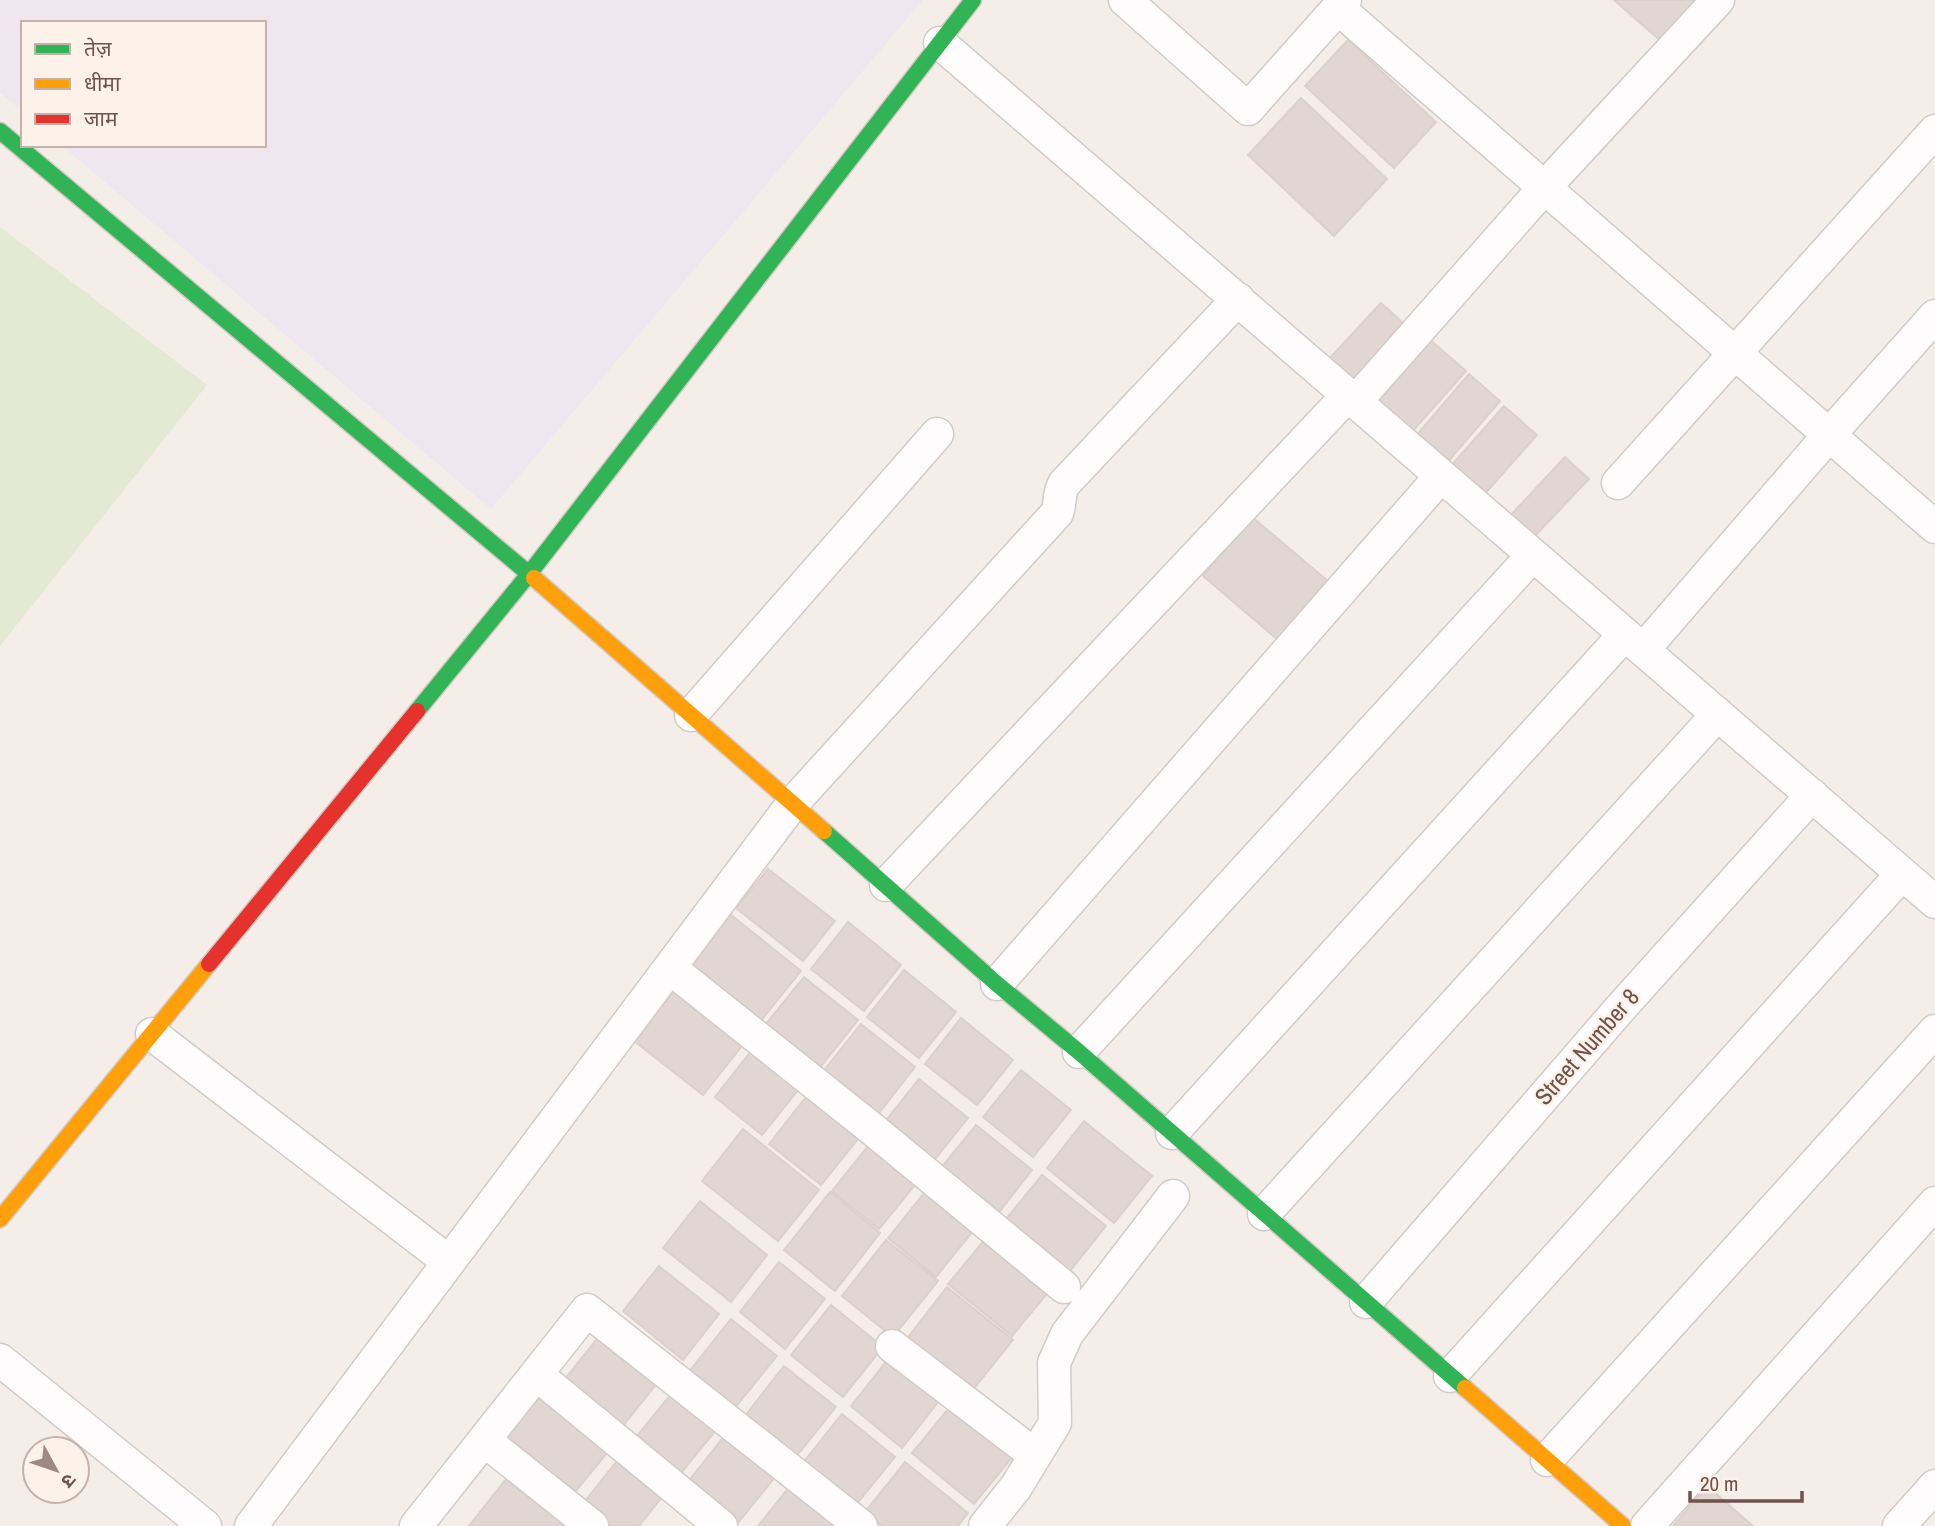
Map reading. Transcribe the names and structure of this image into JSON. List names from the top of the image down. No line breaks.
{"streets":{"street":["Street Number 8"]},"legend":["तेज़","धीमा","जाम"],"scale_bar":"20 m","north":"bottom right"}
